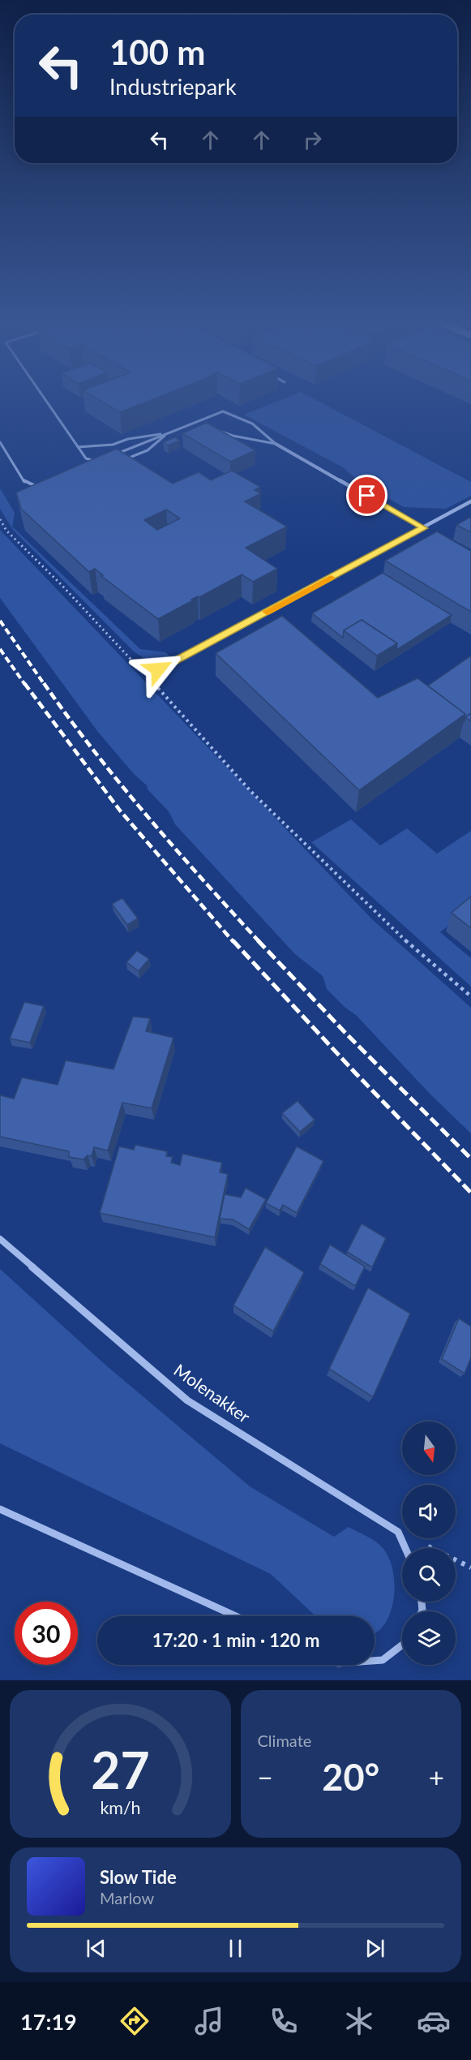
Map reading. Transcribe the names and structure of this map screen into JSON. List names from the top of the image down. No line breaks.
{"streets":{"street":["Molenakker"]},"north":"bottom","page":{"turn":["100 m","Industriepark"],"limit":"30","trip":"17:20 · 1 min · 120 m","tile":"Climate","heat":["−","20°","+"],"song":["Slow Tide","Marlow"],"tabs":"17:19","gauge":["27","km/h"]}}
